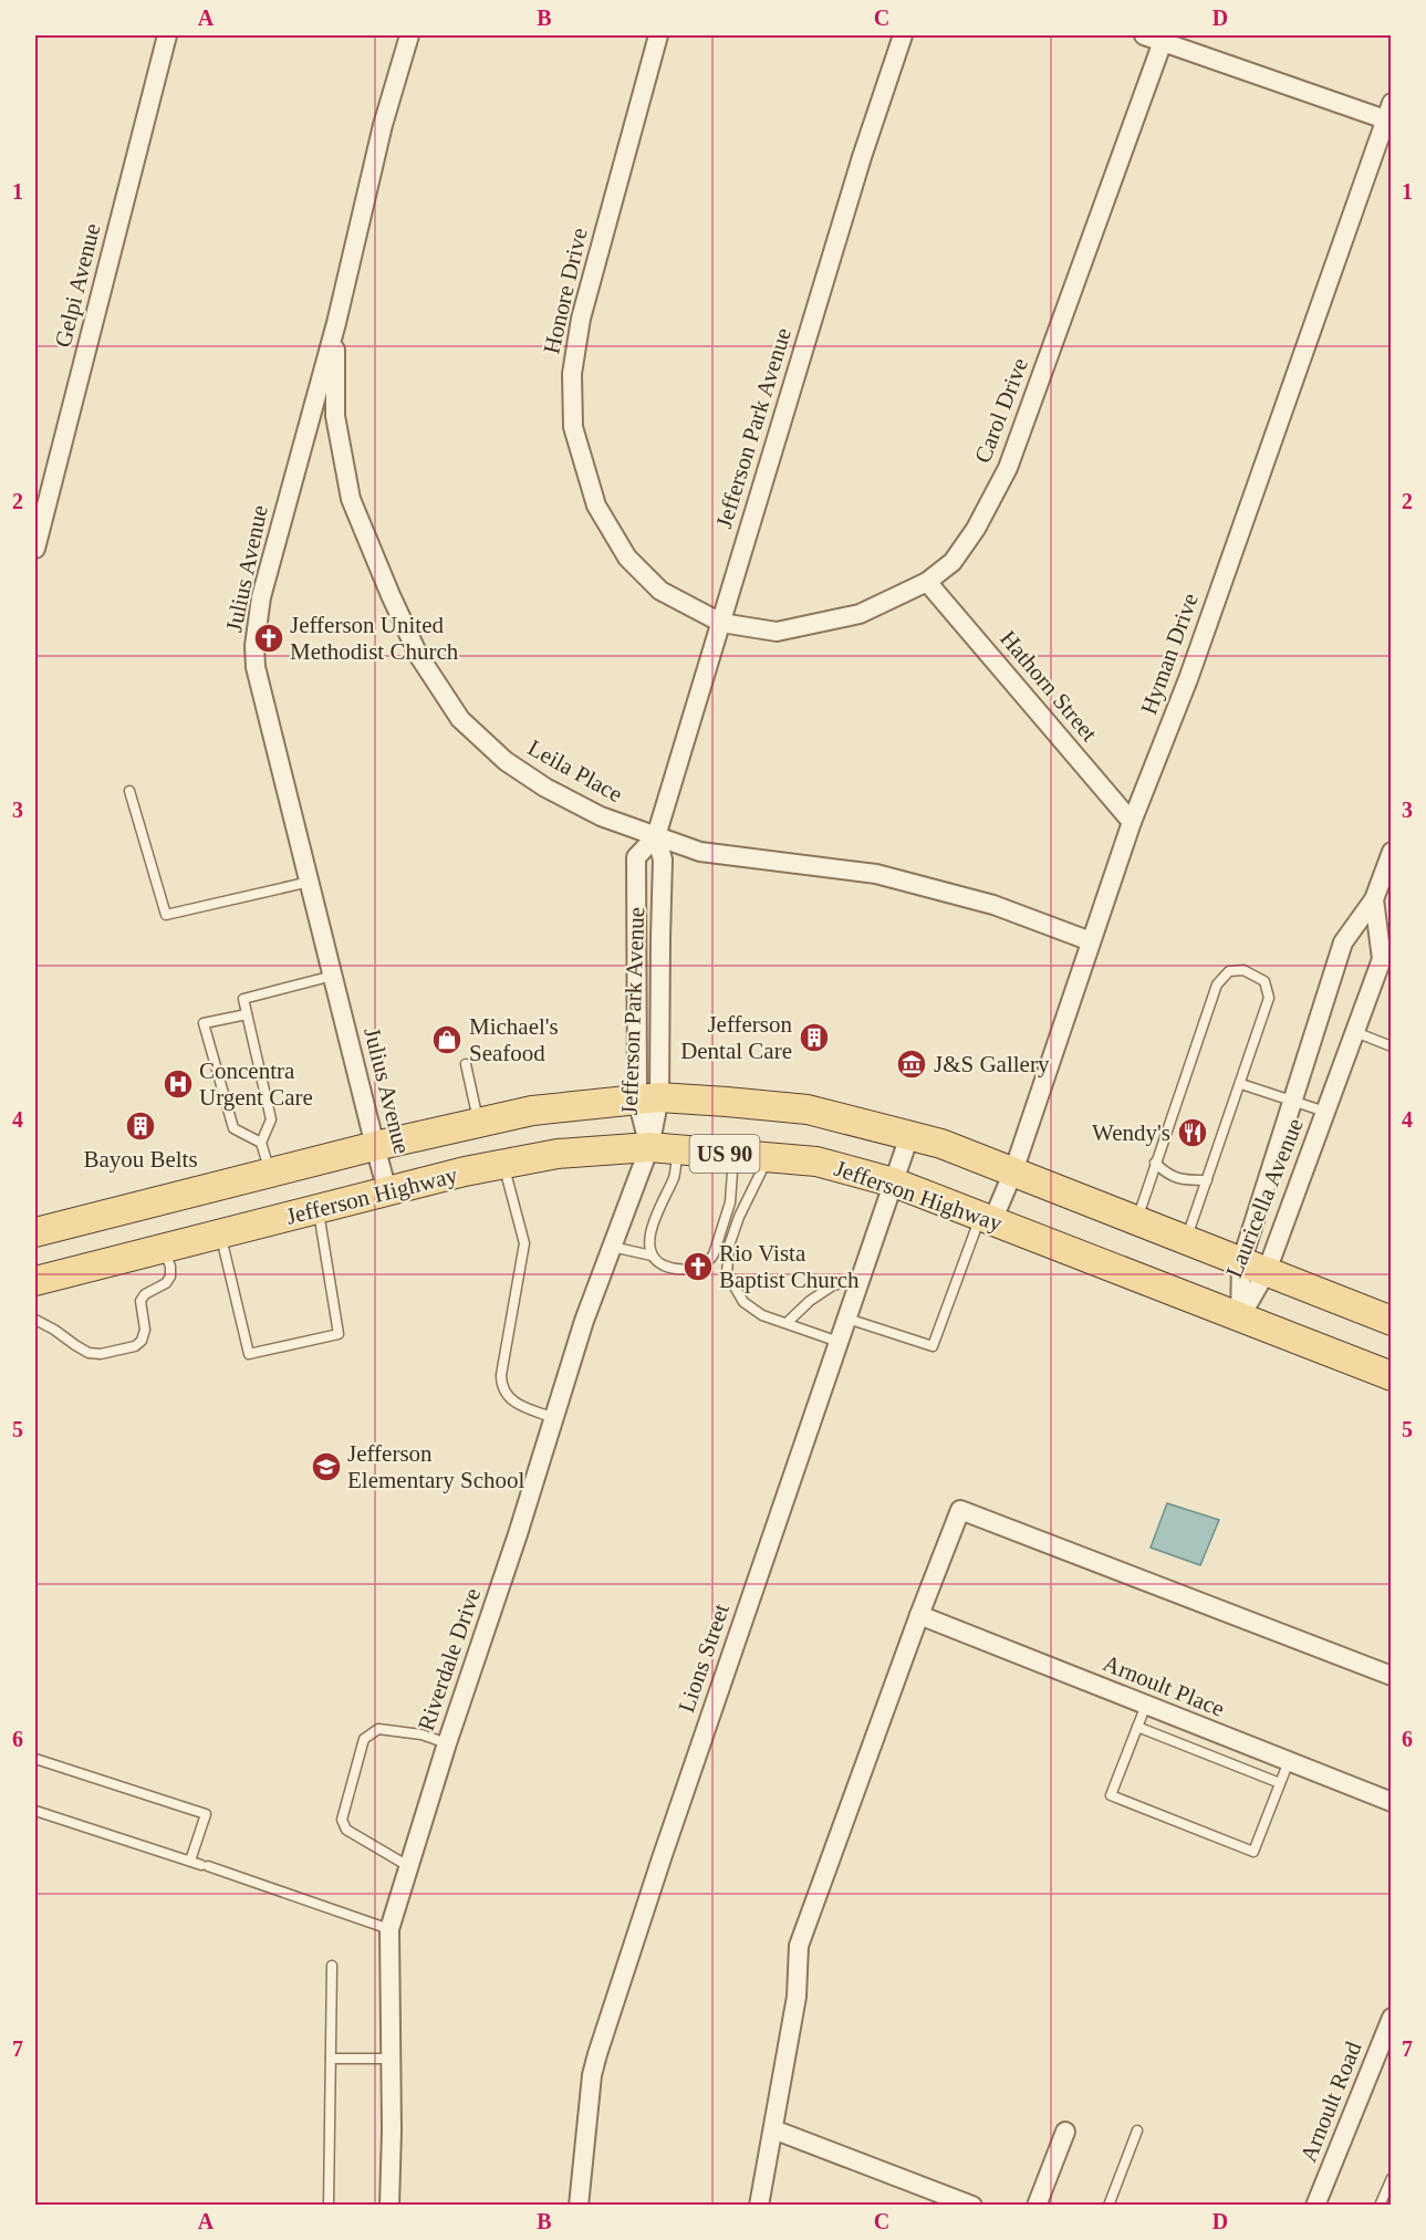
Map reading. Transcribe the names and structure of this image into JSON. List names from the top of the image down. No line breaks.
{"streets":{"main road":["US 90","Jefferson Highway"],"street":["Gelpi Avenue","Honore Drive","Carol Drive","Jefferson Park Avenue","Julius Avenue","Hyman Drive","Hathorn Street","Leila Place","Lauricella Avenue","Lions Street","Riverdale Drive","Arnoult Place","Arnoult Road"]},"crossings":[["Honore Drive","Carol Drive"],["Honore Drive","Jefferson Park Avenue"],["Carol Drive","Jefferson Park Avenue"],["Carol Drive","Hathorn Street"],["Jefferson Park Avenue","Leila Place"],["Jefferson Park Avenue","Jefferson Highway"],["Jefferson Park Avenue","Riverdale Drive"],["Julius Avenue","Leila Place"],["Julius Avenue","Jefferson Highway"],["Hyman Drive","Hathorn Street"],["Hyman Drive","Leila Place"],["Hyman Drive","Jefferson Highway"],["Jefferson Highway","Lauricella Avenue"],["Jefferson Highway","Lions Street"],["Jefferson Highway","Riverdale Drive"]],"places":{"church":["Jefferson United Methodist Church","Rio Vista Baptist Church"],"building":["Jefferson Dental Care","Bayou Belts"],"shop":["Michael's Seafood"],"museum":["J&S Gallery"],"hospital":["Concentra Urgent Care"],"restaurant":["Wendy's"],"school or university":["Jefferson Elementary School"]},"grid":{"columns":["A","B","C","D"],"rows":["1","2","3","4","5","6","7"]}}
